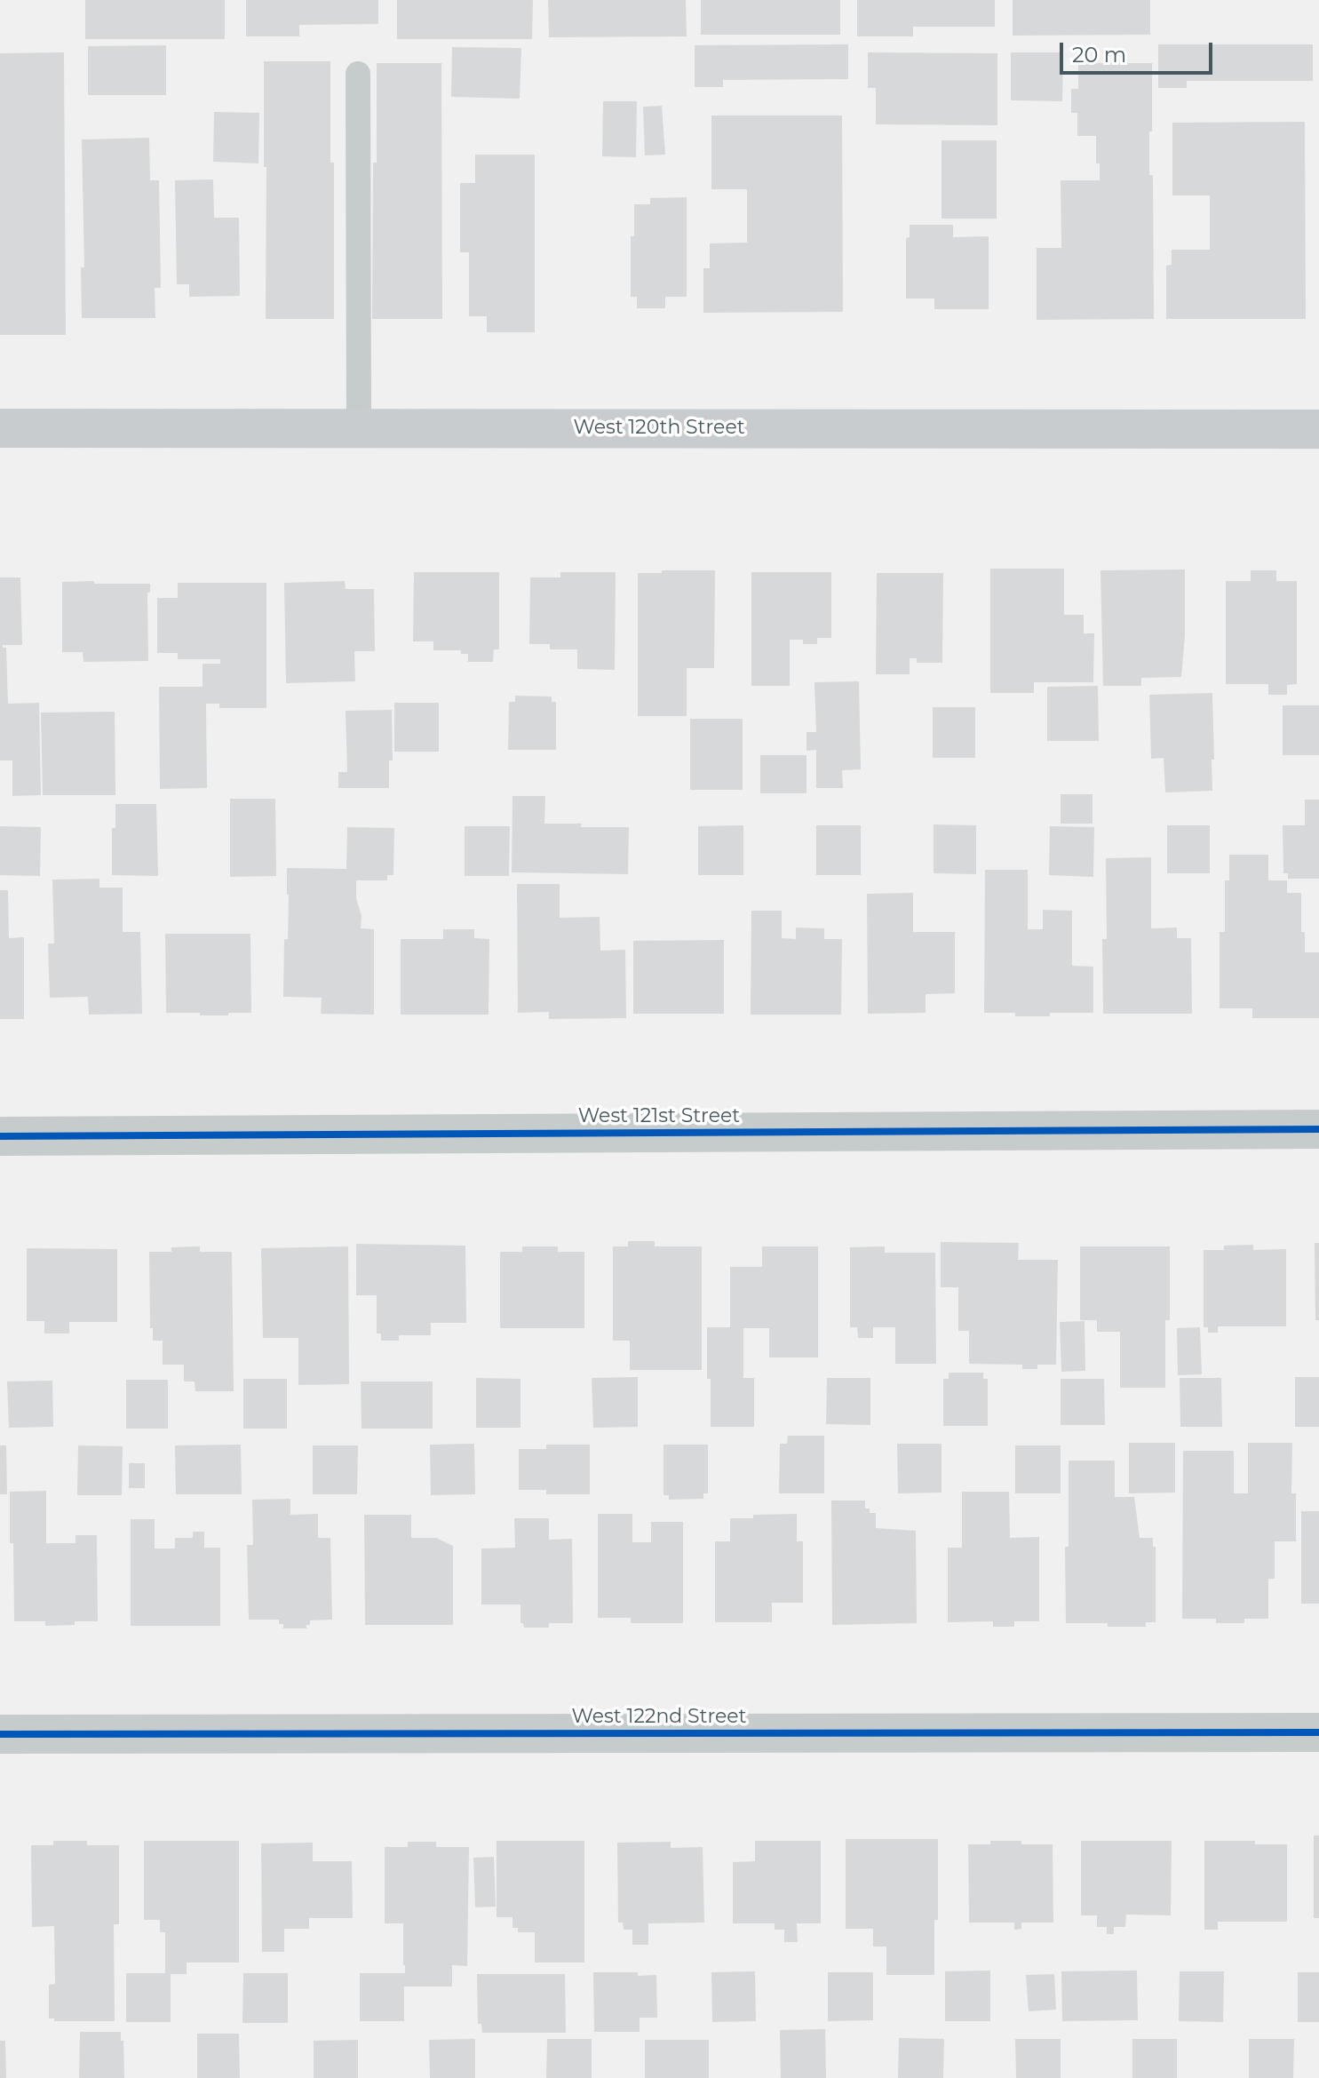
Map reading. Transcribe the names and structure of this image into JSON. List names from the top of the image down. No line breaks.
{"streets":{"main road":["West 120th Street"],"street":["West 121st Street","West 122nd Street"]},"scale_bar":"20 m"}
